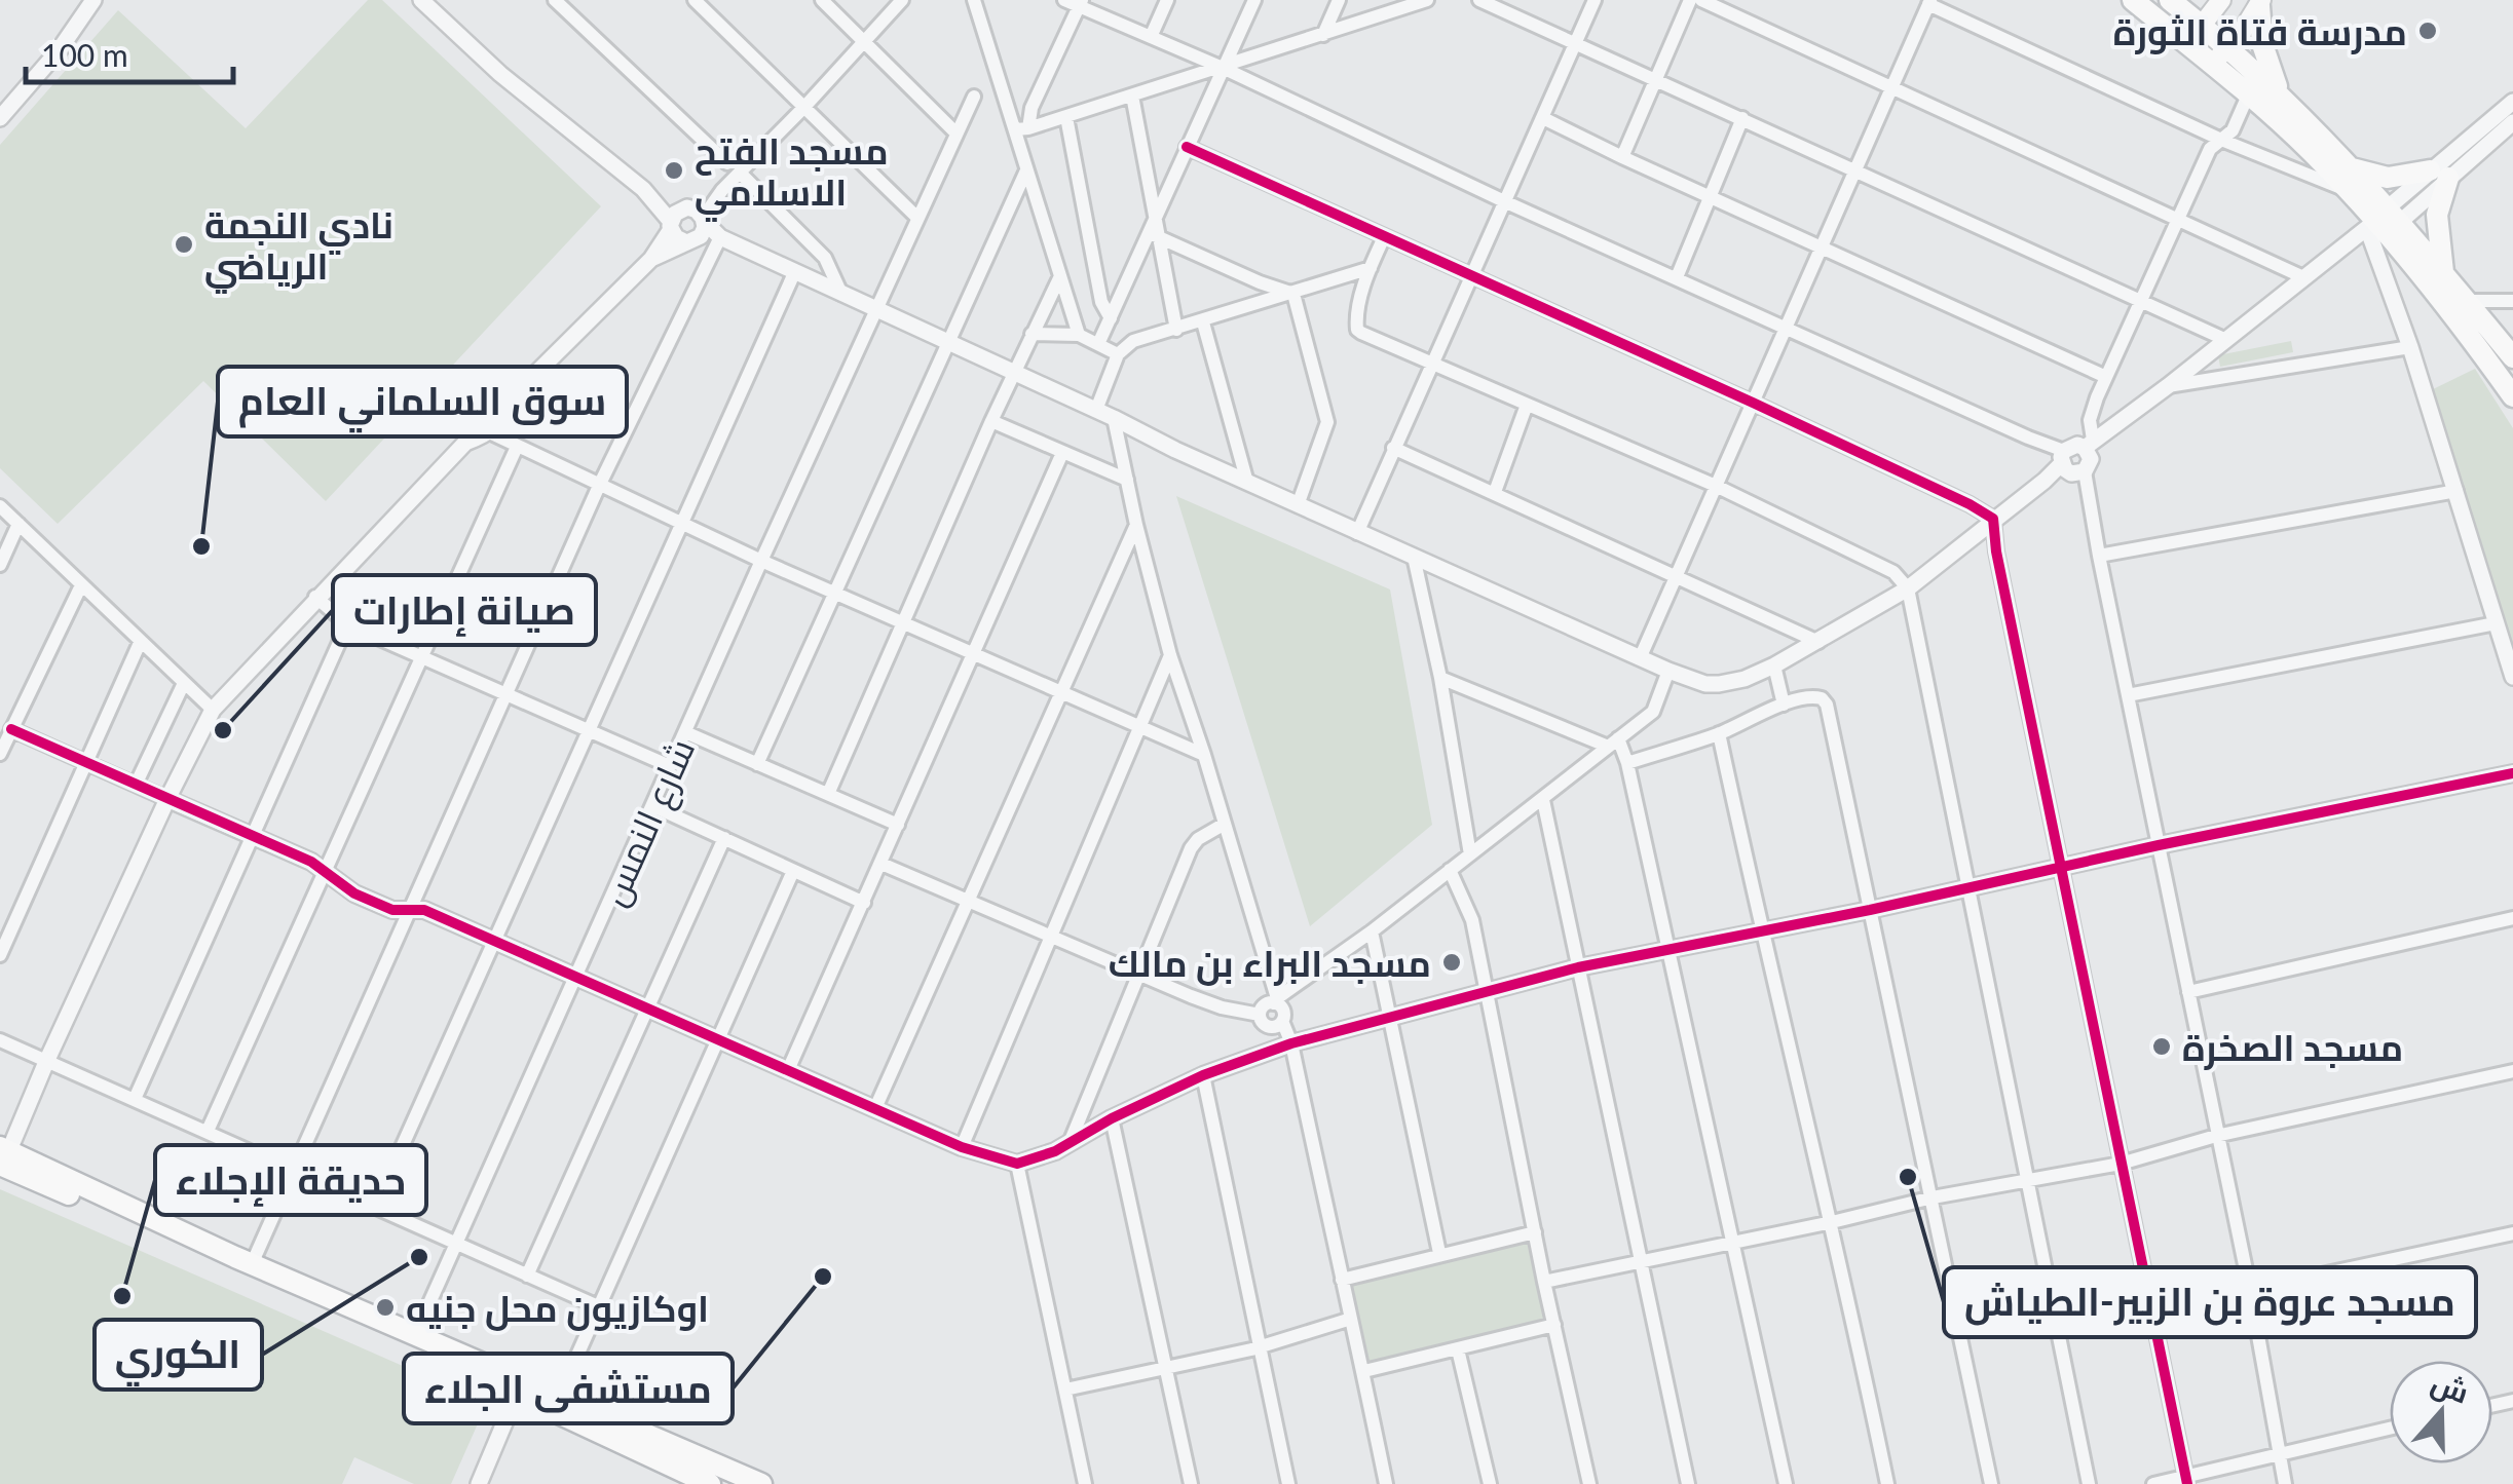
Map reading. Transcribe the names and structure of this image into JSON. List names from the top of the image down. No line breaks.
{"streets":{"street":["شارع النمس"]},"places":["مدرسة فتاة الثورة","مسجد الفتح الاسلامي","نادي النجمة الرياضي","سوق السلماني العام","صيانة إطارات","مسجد البراء بن مالك","مسجد الصخرة","مسجد عروة بن الزبير-الطياش","الكوري","مستشفى الجلاء","حديقة الإجلاء","اوكازيون محل جنيه"],"scale_bar":"100 m","north":"top"}
